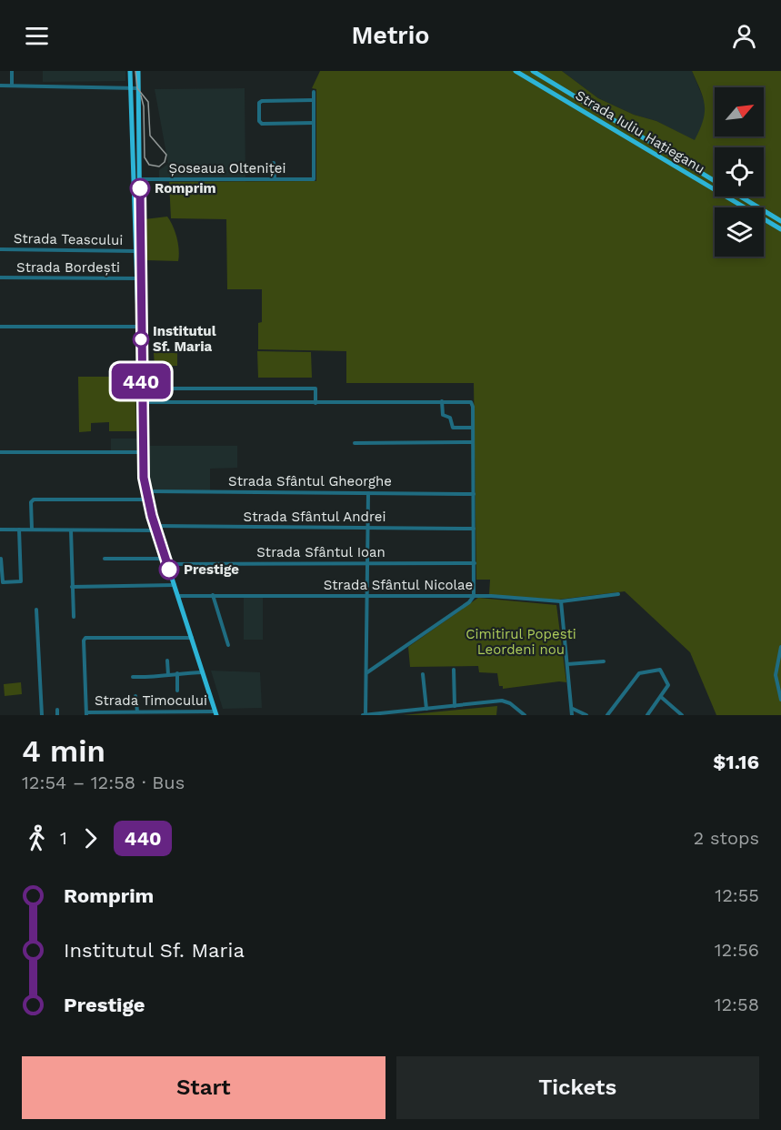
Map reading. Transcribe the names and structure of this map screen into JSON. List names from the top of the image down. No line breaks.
{"streets":{"main road":["Strada Iuliu Hațieganu"],"street":["Șoseaua Olteniței","Strada Teascului","Strada Bordești","Strada Sfântul Gheorghe","Strada Sfântul Andrei","Strada Sfântul Ioan","Strada Sfântul Nicolae","Strada Timocului"]},"parks":["Cimitirul Popesti Leordeni nou"],"places":["Romprim","Institutul Sf. Maria","Prestige"],"lines":["bus line 440"],"north":"top right","page":{"header":"Metrio","on_map":"440","heading":["4 min","12:54 – 12:58 · Bus","$1.16"],"legs":["1","440","2 stops"],"list":[{"name":"Romprim","value":"12:55"},{"name":"Institutul Sf. Maria","value":"12:56"},{"name":"Prestige","value":"12:58"}],"buttons":["Start","Tickets"]}}
